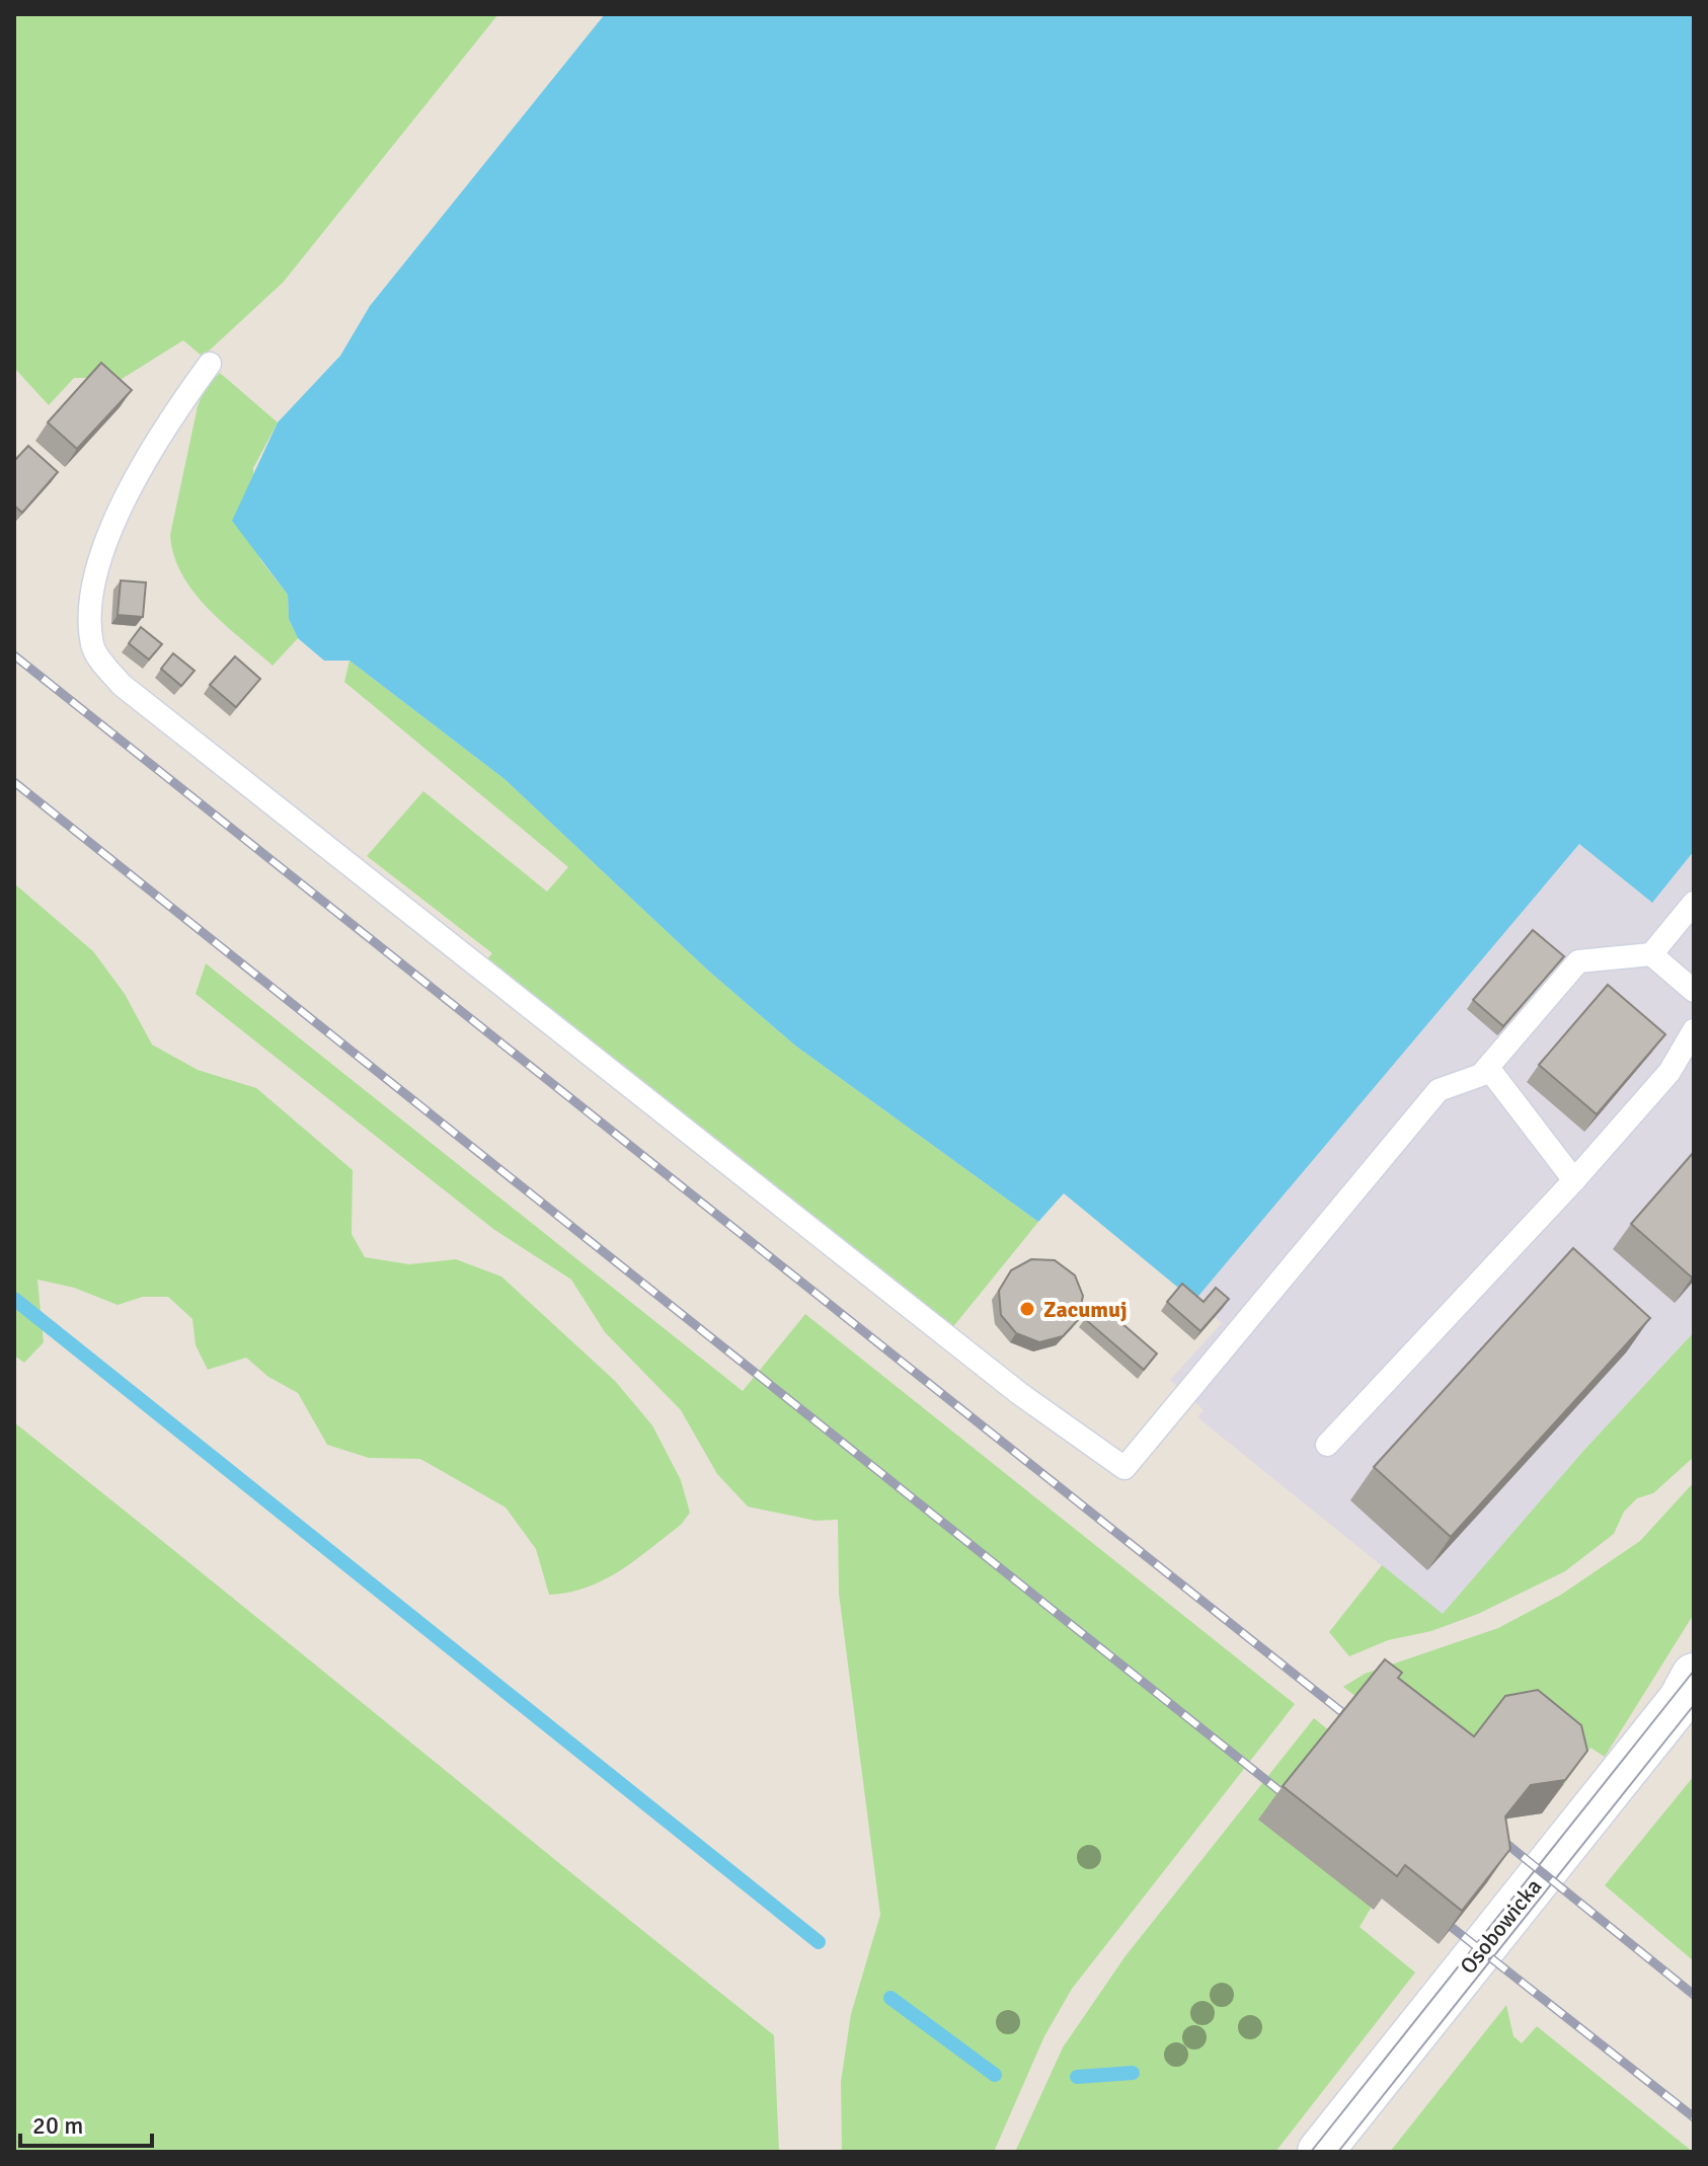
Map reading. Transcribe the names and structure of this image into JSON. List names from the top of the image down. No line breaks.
{"streets":{"street":["Osobowicka"]},"places":["Zacumuj"],"scale_bar":"20 m"}
